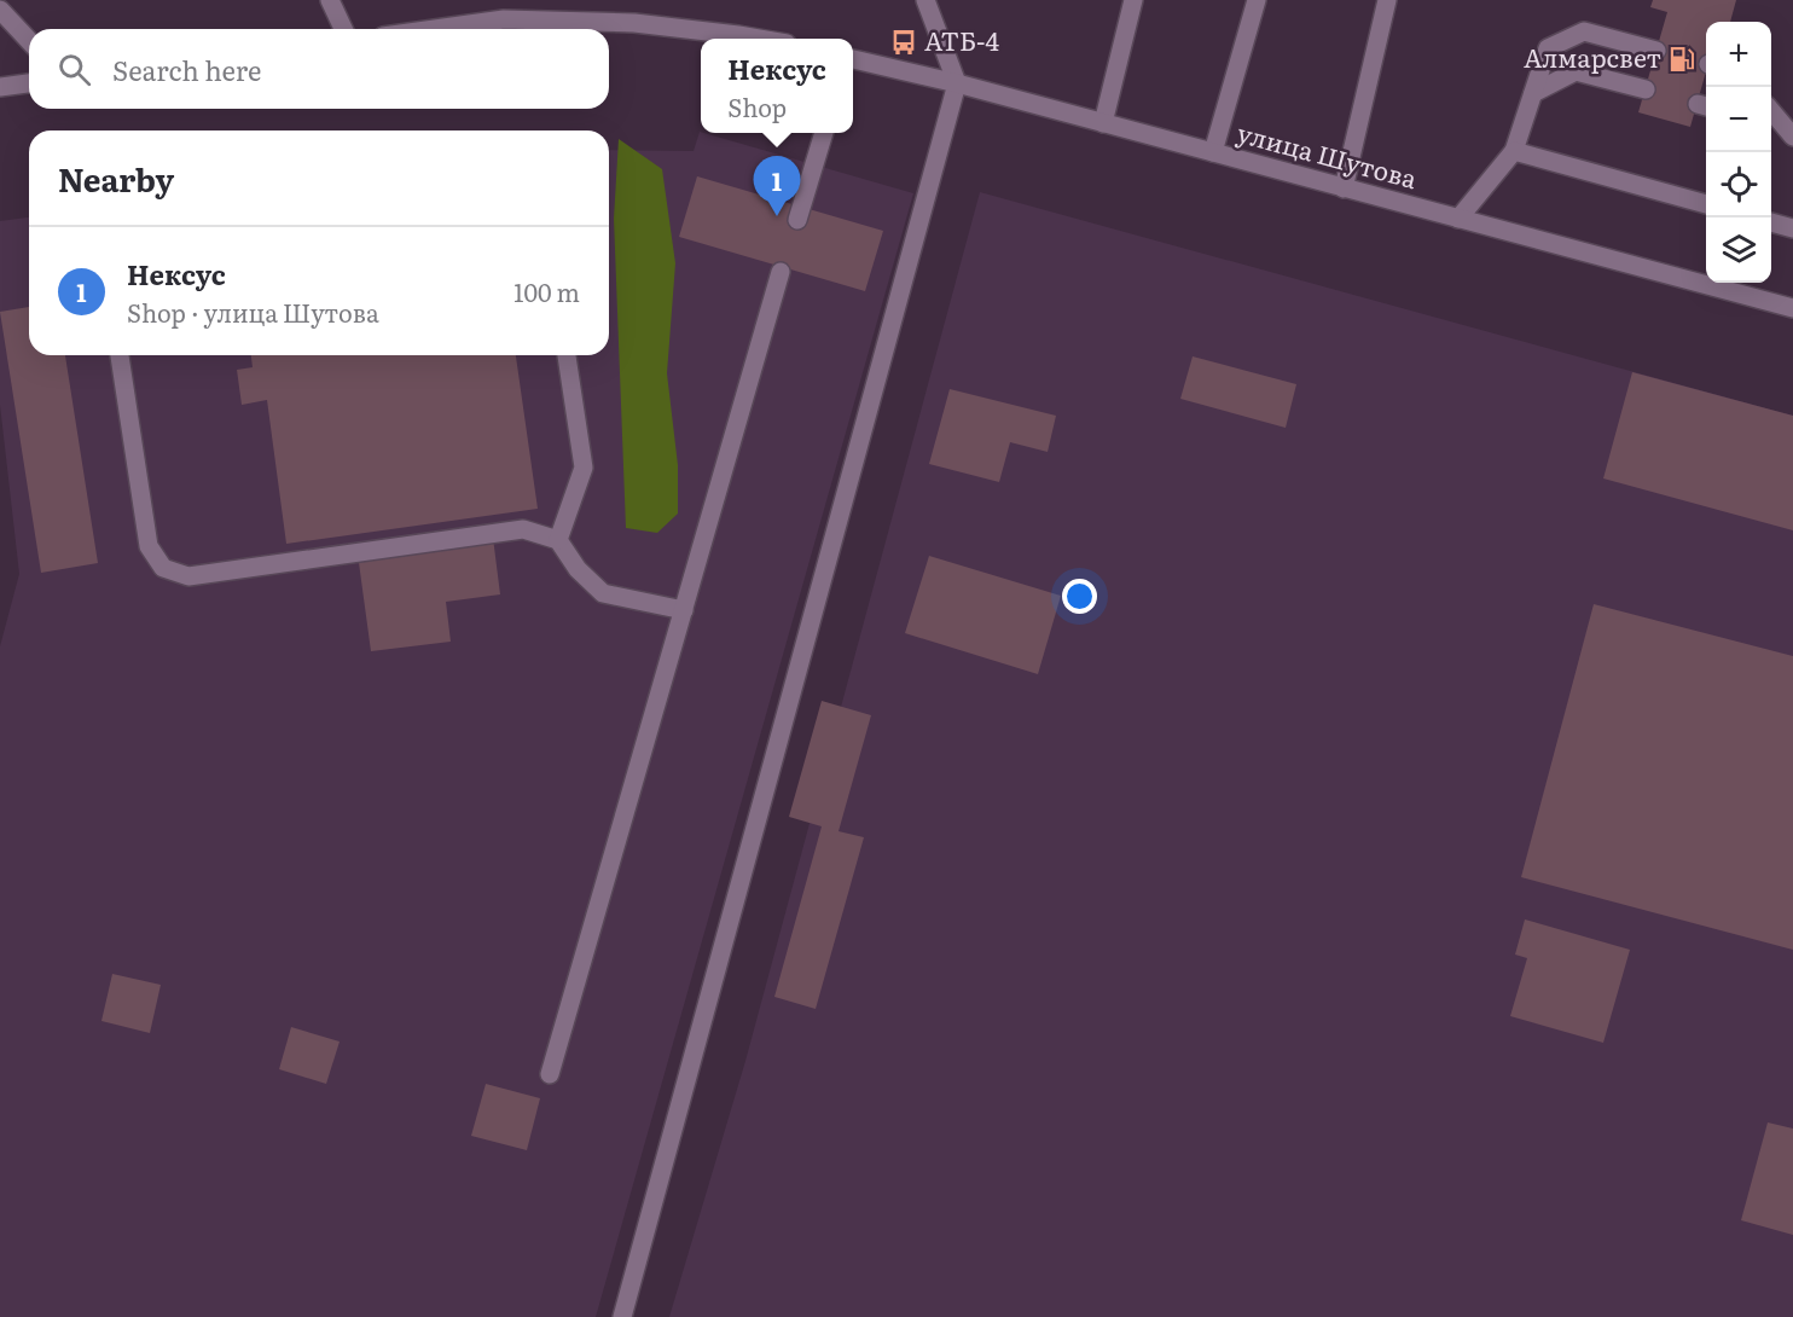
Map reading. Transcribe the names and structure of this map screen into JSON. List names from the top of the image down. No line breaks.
{"streets":{"street":["улица Шутова"]},"places":{"bus stop":["АТБ-4"],"fuel station":["Алмарсвет"]},"page":{"map_buttons":["+","−"],"search":"Search here","popup":["Нексус","Shop"],"heading":"Nearby","pins":"1","list":[{"mark":"1","name":"Нексус","note":"Shop · улица Шутова","value":"100 m"}]}}
